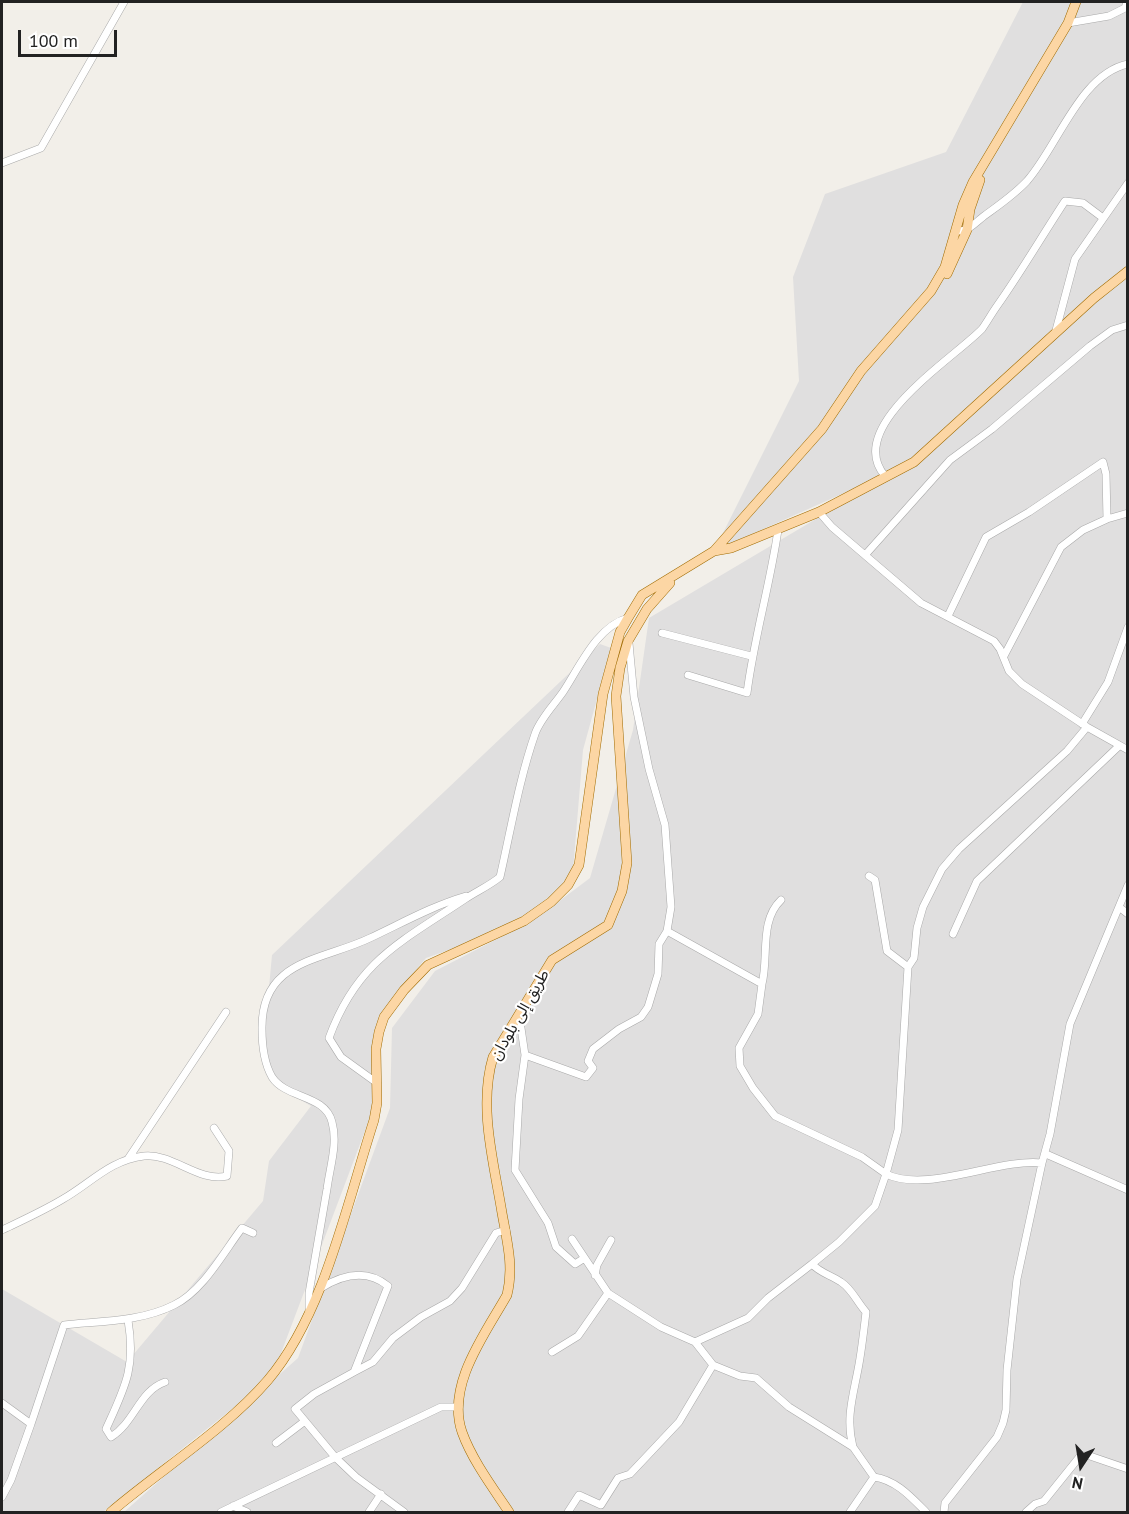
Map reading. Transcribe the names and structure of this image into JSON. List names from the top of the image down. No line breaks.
{"streets":{"main road":["طريق إلى بلودان"]},"scale_bar":"100 m","north":"bottom"}
